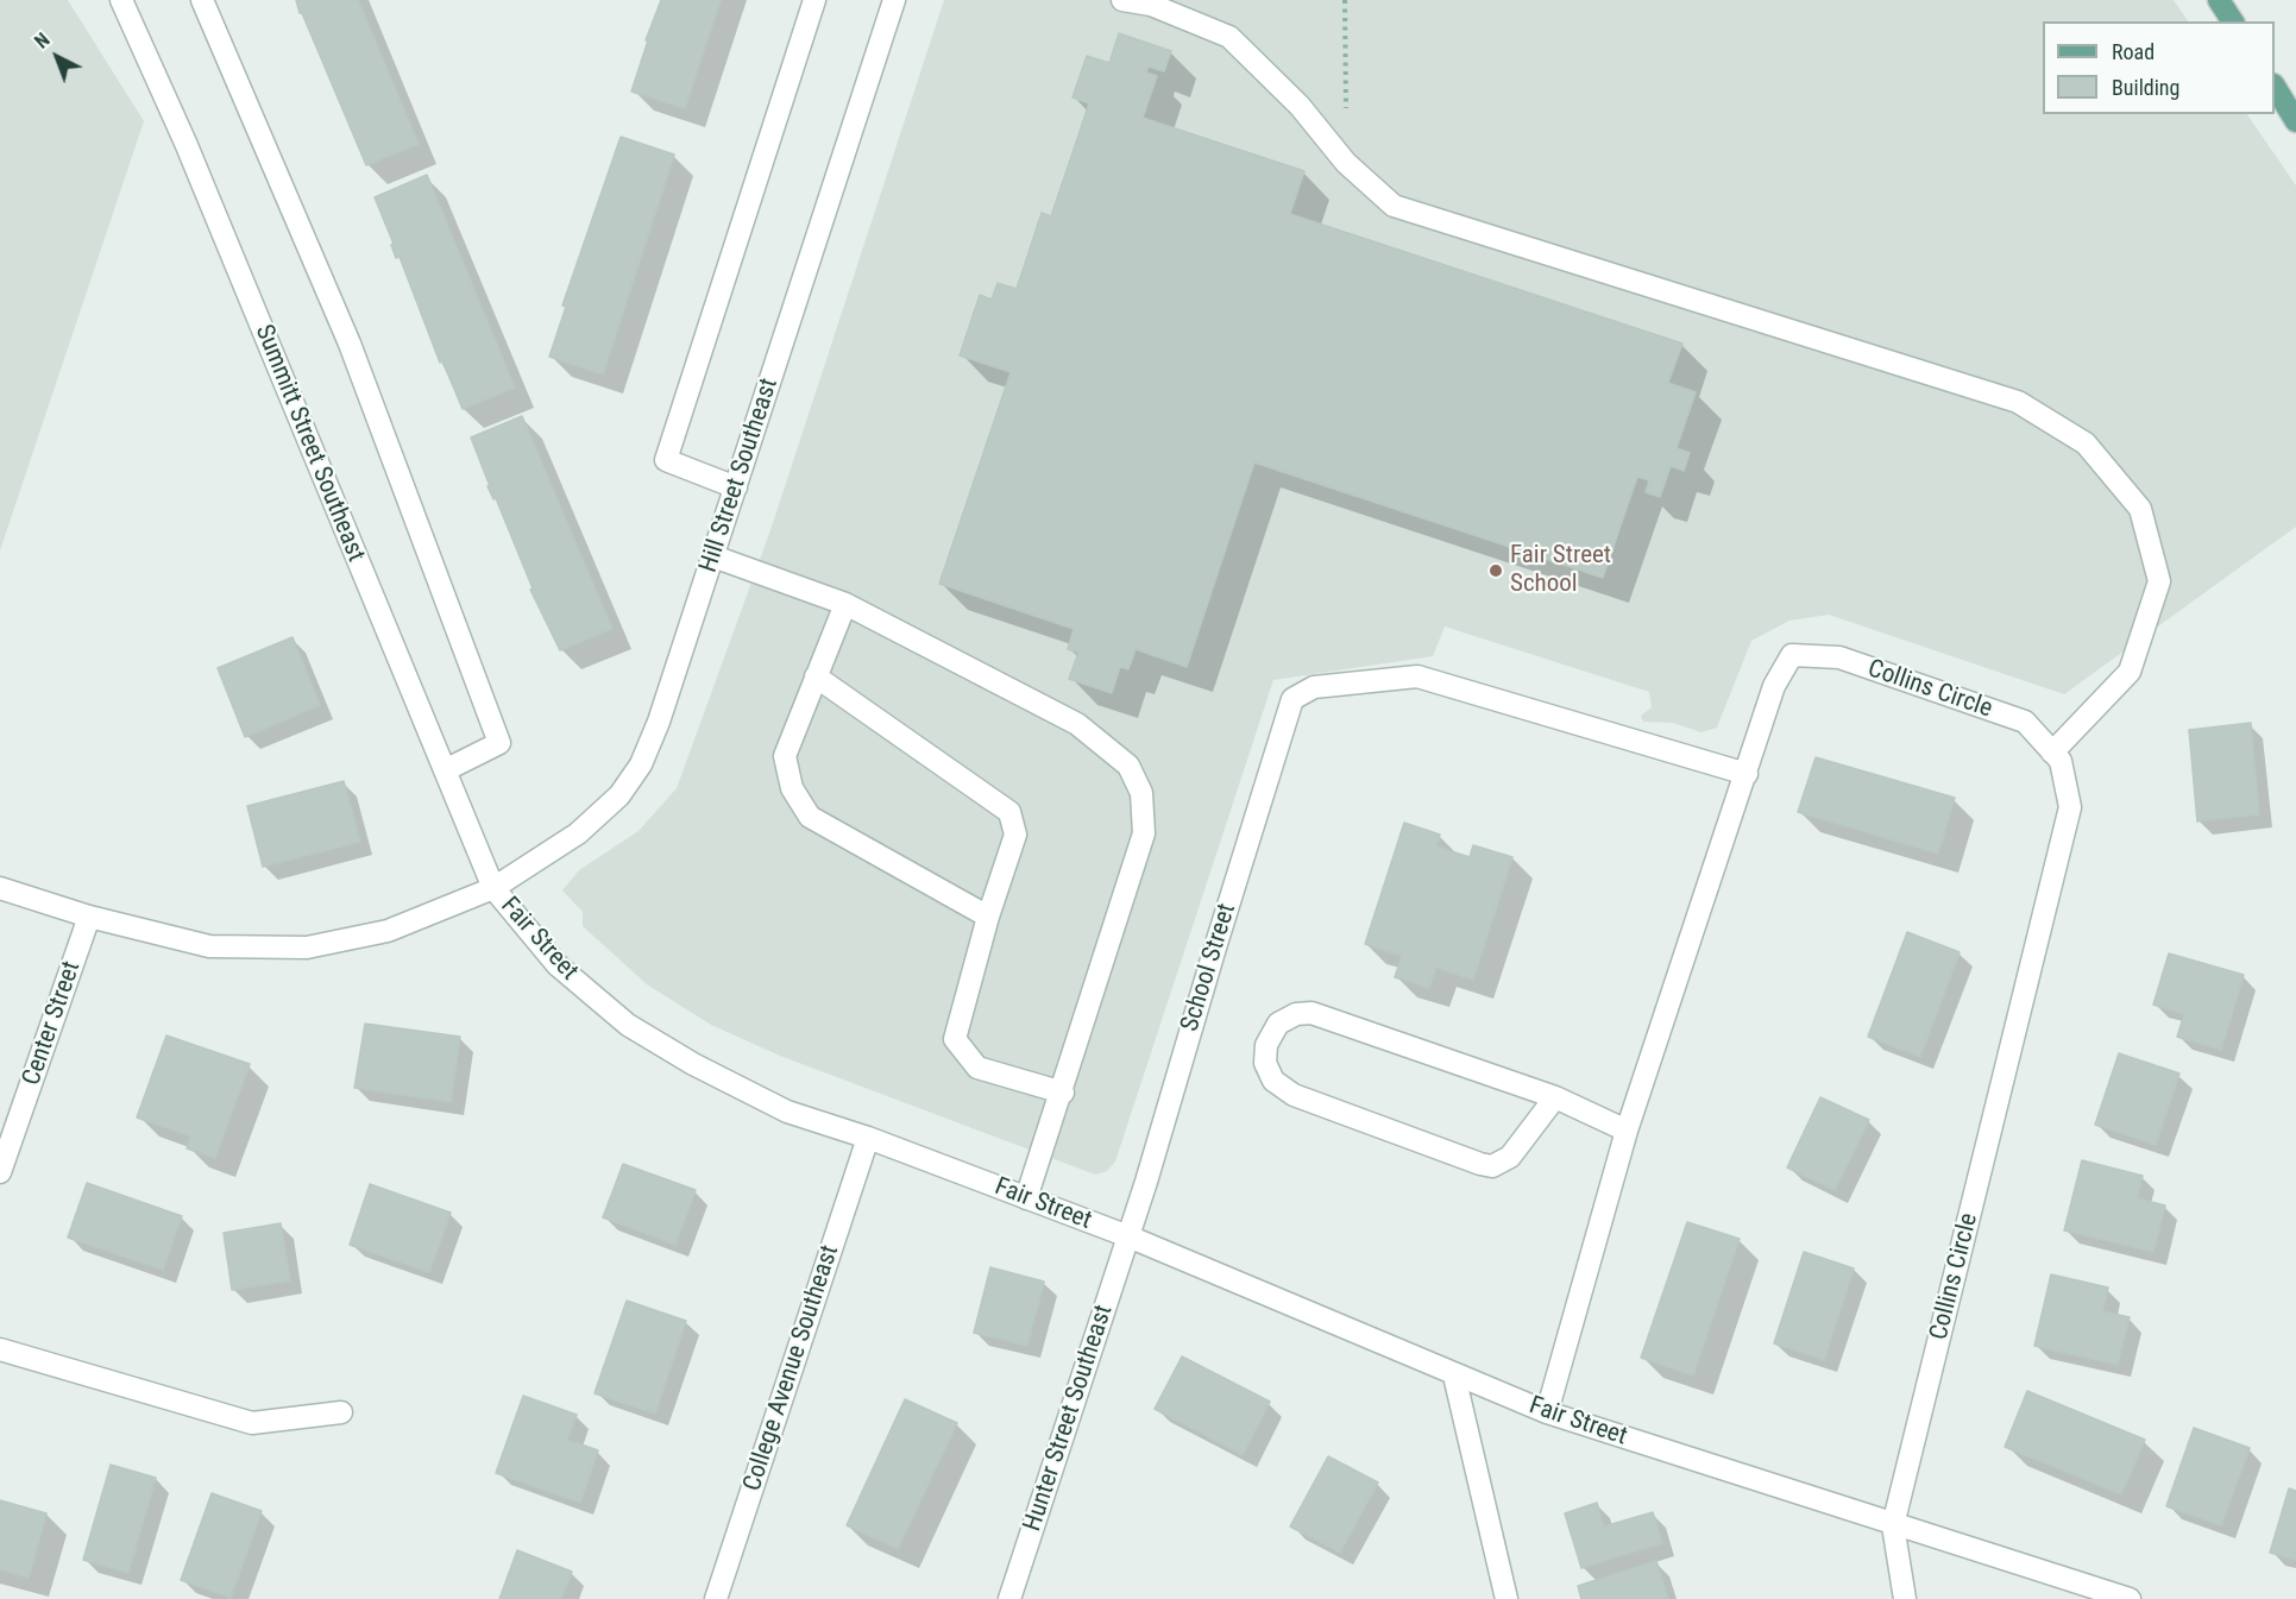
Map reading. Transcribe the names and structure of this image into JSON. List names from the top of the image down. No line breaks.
{"streets":{"street":["Summitt Street Southeast","Hill Street Southeast","Collins Circle","Fair Street","School Street","Center Street","College Avenue Southeast","Hunter Street Southeast"]},"crossings":[["Summitt Street Southeast","Hill Street Southeast"],["Summitt Street Southeast","Fair Street"],["Hill Street Southeast","Fair Street"],["Collins Circle","Fair Street"],["Collins Circle","School Street"],["Fair Street","School Street"],["Fair Street","Center Street"],["Fair Street","College Avenue Southeast"],["Fair Street","Hunter Street Southeast"],["School Street","Hunter Street Southeast"]],"places":["Fair Street School"],"legend":["Road","Building"],"north":"top left"}
